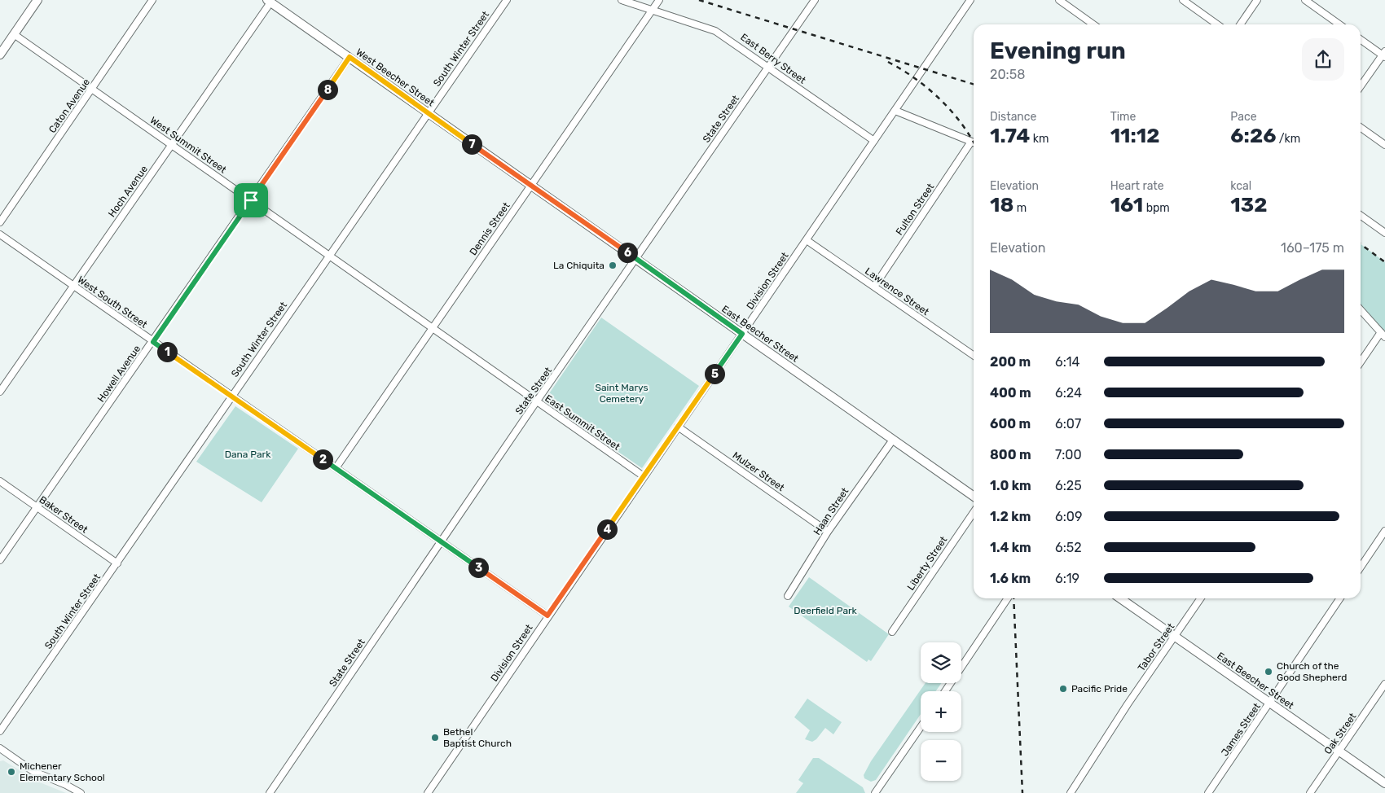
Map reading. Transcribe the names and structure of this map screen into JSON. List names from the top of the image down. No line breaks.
{"streets":{"main road":["West Beecher Street","East Beecher Street"],"street":["South Winter Street","East Berry Street","Caton Avenue","State Street","West Summit Street","Hoch Avenue","Fulton Street","Dennis Street","Division Street","Lawrence Street","West South Street","Howell Avenue","East Summit Street","Mulzer Street","Haan Street","Baker Street","Liberty Street","Tabor Street","James Street","Oak Street"]},"crossings":[["South Winter Street","West Beecher Street"],["South Winter Street","West Summit Street"],["South Winter Street","West South Street"],["South Winter Street","Baker Street"],["East Berry Street","State Street"],["East Berry Street","Dennis Street"],["East Berry Street","Division Street"],["West Beecher Street","Hoch Avenue"],["West Beecher Street","Dennis Street"],["West Beecher Street","East Beecher Street"],["West Beecher Street","Howell Avenue"],["Caton Avenue","West Summit Street"],["State Street","West South Street"],["State Street","East Beecher Street"],["State Street","East Summit Street"],["West Summit Street","Hoch Avenue"],["West Summit Street","Dennis Street"],["West Summit Street","Howell Avenue"],["West Summit Street","East Summit Street"],["Hoch Avenue","West South Street"],["Fulton Street","Lawrence Street"],["Dennis Street","West South Street"],["Dennis Street","East Beecher Street"],["Dennis Street","East Summit Street"],["Division Street","Lawrence Street"],["Division Street","West South Street"],["Division Street","East Beecher Street"],["Division Street","East Summit Street"],["Division Street","Mulzer Street"],["West South Street","Howell Avenue"],["East Beecher Street","Haan Street"],["East Beecher Street","Tabor Street"],["East Beecher Street","James Street"],["East Beecher Street","Oak Street"],["Howell Avenue","Baker Street"],["Mulzer Street","Haan Street"]],"parks":["Saint Marys Cemetery","Dana Park","Deerfield Park"],"places":["La Chiquita","Church of the Good Shepherd","Pacific Pride","Bethel Baptist Church","Michener Elementary School"],"page":{"heading":["Evening run","20:58"],"pins":["8","7","6","1","5","2","4","3"],"stats":[["Distance","1.74 km"],["Time","11:12"],["Pace","6:26 /km"],["Elevation","18 m"],["Heart rate","161 bpm"],["kcal","132"]],"chart":["Elevation","160–175 m"],"list":[{"name":"200 m","note":"6:14"},{"name":"400 m","note":"6:24"},{"name":"600 m","note":"6:07"},{"name":"800 m","note":"7:00"},{"name":"1.0 km","note":"6:25"},{"name":"1.2 km","note":"6:09"},{"name":"1.4 km","note":"6:52"},{"name":"1.6 km","note":"6:19"}],"map_buttons":["+","−"]}}
